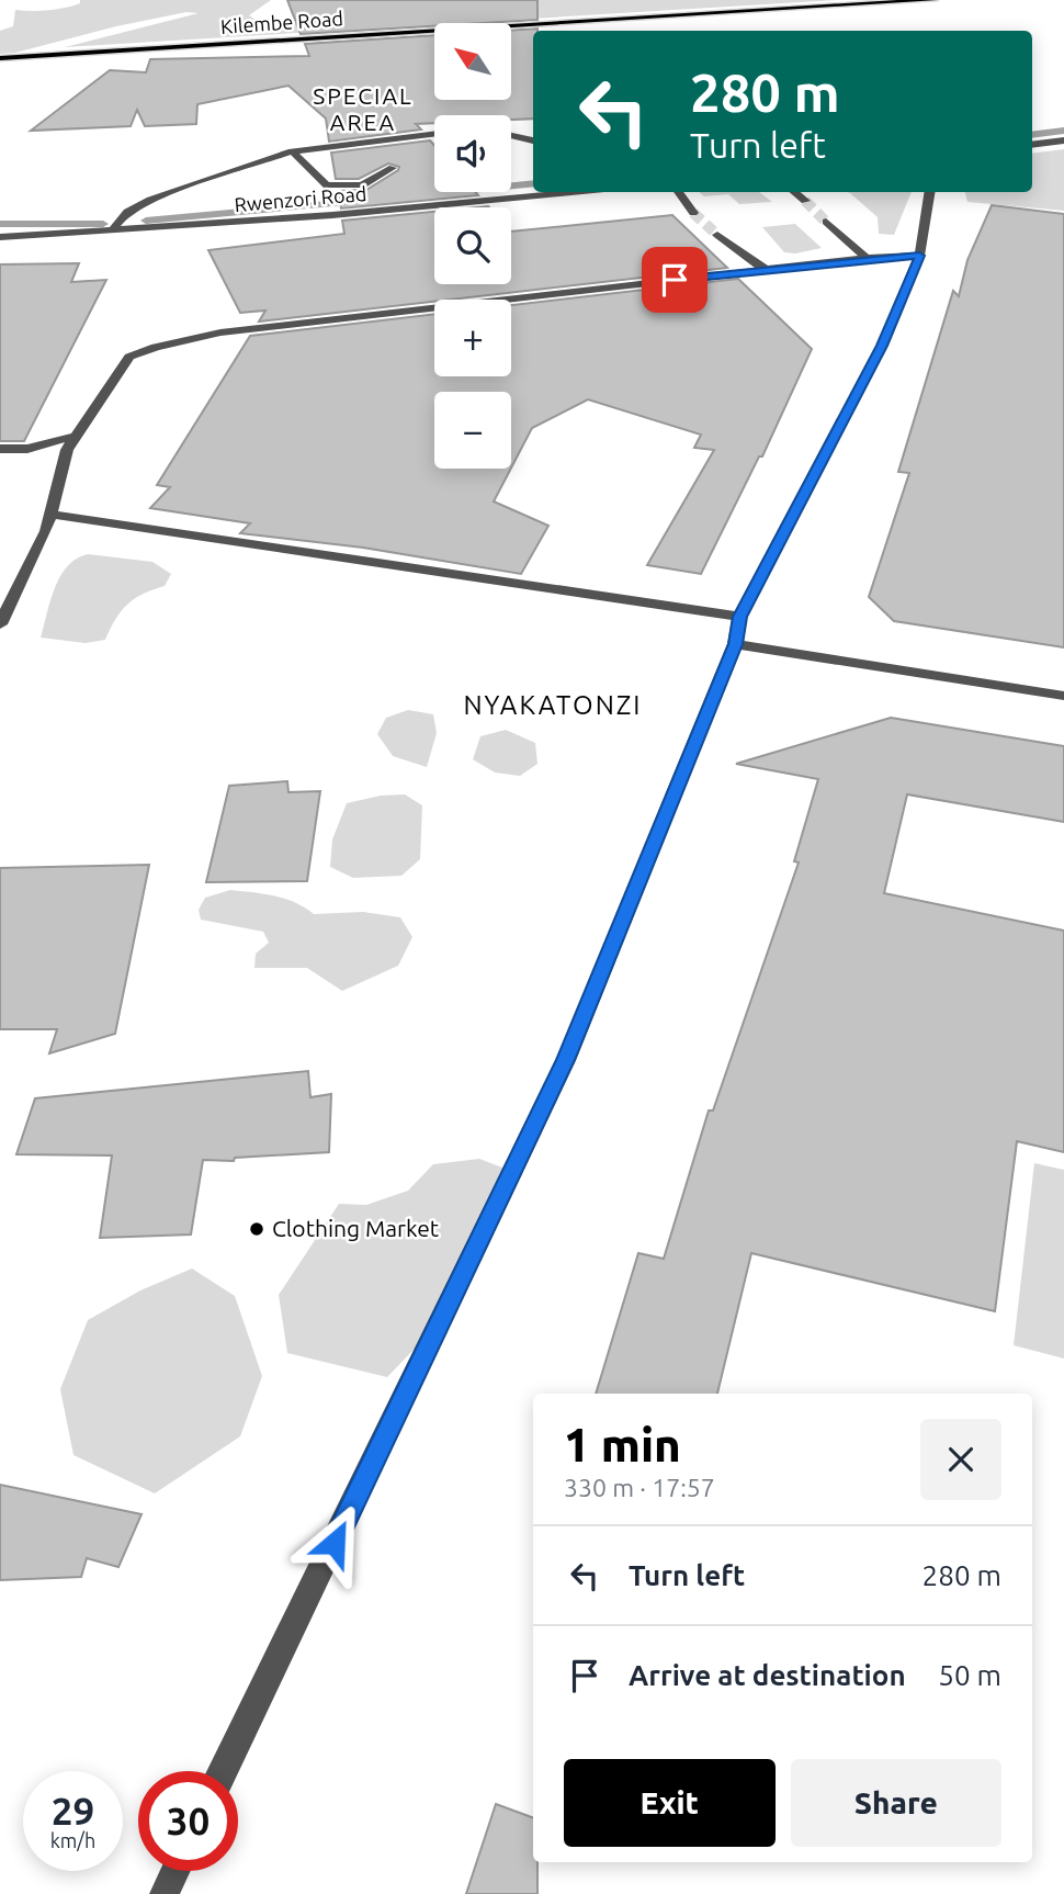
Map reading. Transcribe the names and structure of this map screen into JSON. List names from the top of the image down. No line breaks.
{"streets":{"main road":["Kilembe Road"],"street":["Rwenzori Road"]},"districts":["SPECIAL AREA","NYAKATONZI"],"places":["Clothing Market"],"north":"top left","page":{"map_buttons":["+","−"],"turn":["280 m","Turn left"],"heading":["1 min","330 m · 17:57"],"list":[{"name":"Turn left","value":"280 m"},{"name":"Arrive at destination","value":"50 m"}],"buttons":["Exit","Share"],"speed":"29 km/h","limit":"30"}}
